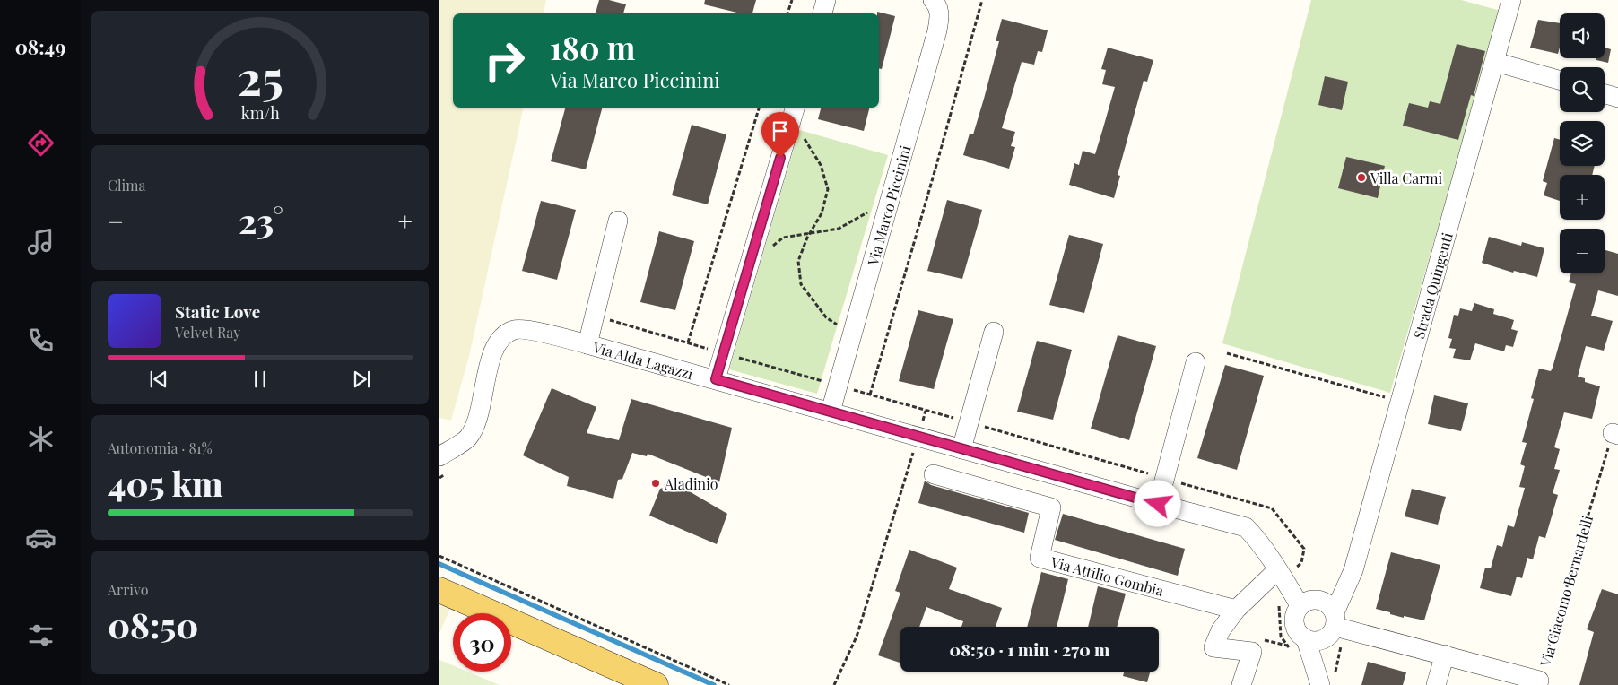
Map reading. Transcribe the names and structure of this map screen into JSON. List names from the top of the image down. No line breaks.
{"streets":{"street":["Via Marco Piccinini","Strada Quingenti","Via Alda Lagazzi","Via Attilio Gombia","Via Giacomo Bernardelli"]},"crossings":[["Via Marco Piccinini","Via Alda Lagazzi"],["Strada Quingenti","Via Giacomo Bernardelli"]],"places":["Villa Carmi","Aladinio"],"page":{"tabs":"08:49","map_buttons":["+","−"],"turn":["180 m","Via Marco Piccinini"],"tile":["Clima",["Autonomia · 81%","405 km"],["Arrivo","08:50"]],"heat":["−","23°","+"],"song":["Static Love","Velvet Ray"],"limit":"30","trip":"08:50 · 1 min · 270 m","gauge":["25","km/h"]}}
